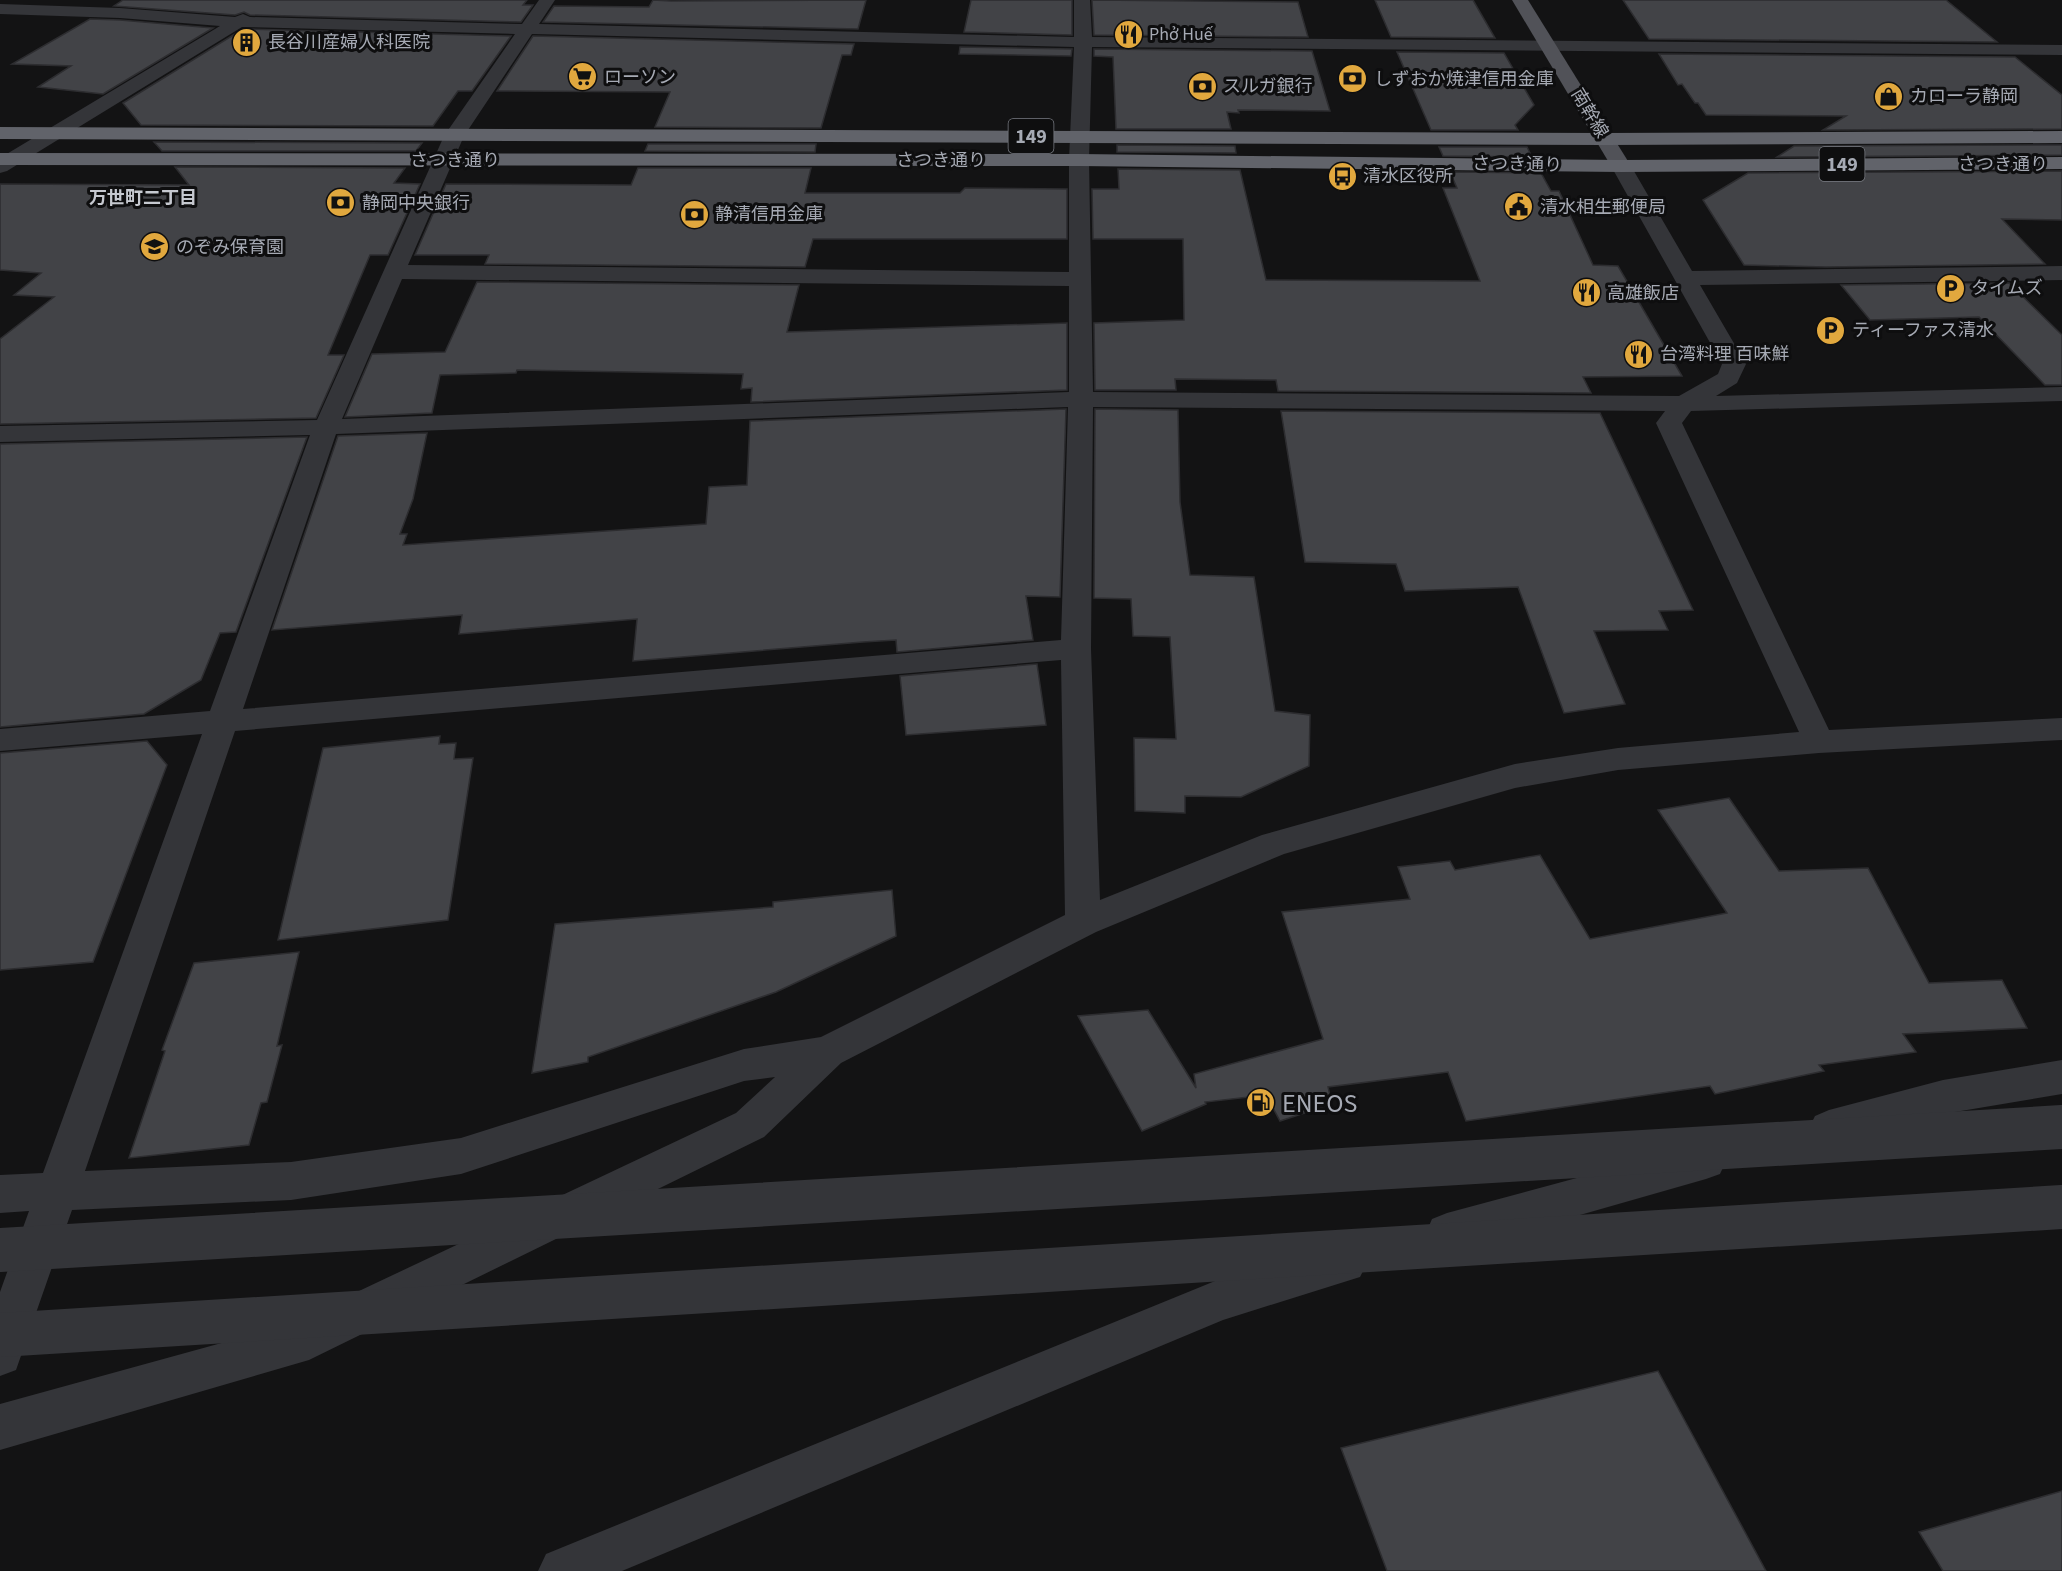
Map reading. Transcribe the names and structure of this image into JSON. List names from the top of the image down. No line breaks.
{"streets":{"highway":["149","さつき通り"],"main road":["南幹線"]},"crossings":[["南幹線","さつき通り"]],"districts":["万世町二丁目"],"places":{"restaurant":["Phở Huế","高雄飯店","台湾料理 百味鮮"],"building":["長谷川産婦人科医院"],"supermarket":["ローソン"],"bank":["しずおか焼津信用金庫","スルガ銀行","静岡中央銀行","静清信用金庫"],"shop":["カローラ静岡"],"bus stop":["清水区役所"],"public building":["清水相生郵便局"],"school or university":["のぞみ保育園"],"parking":["タイムズ","ティーファス清水"],"fuel station":["ENEOS"]}}
